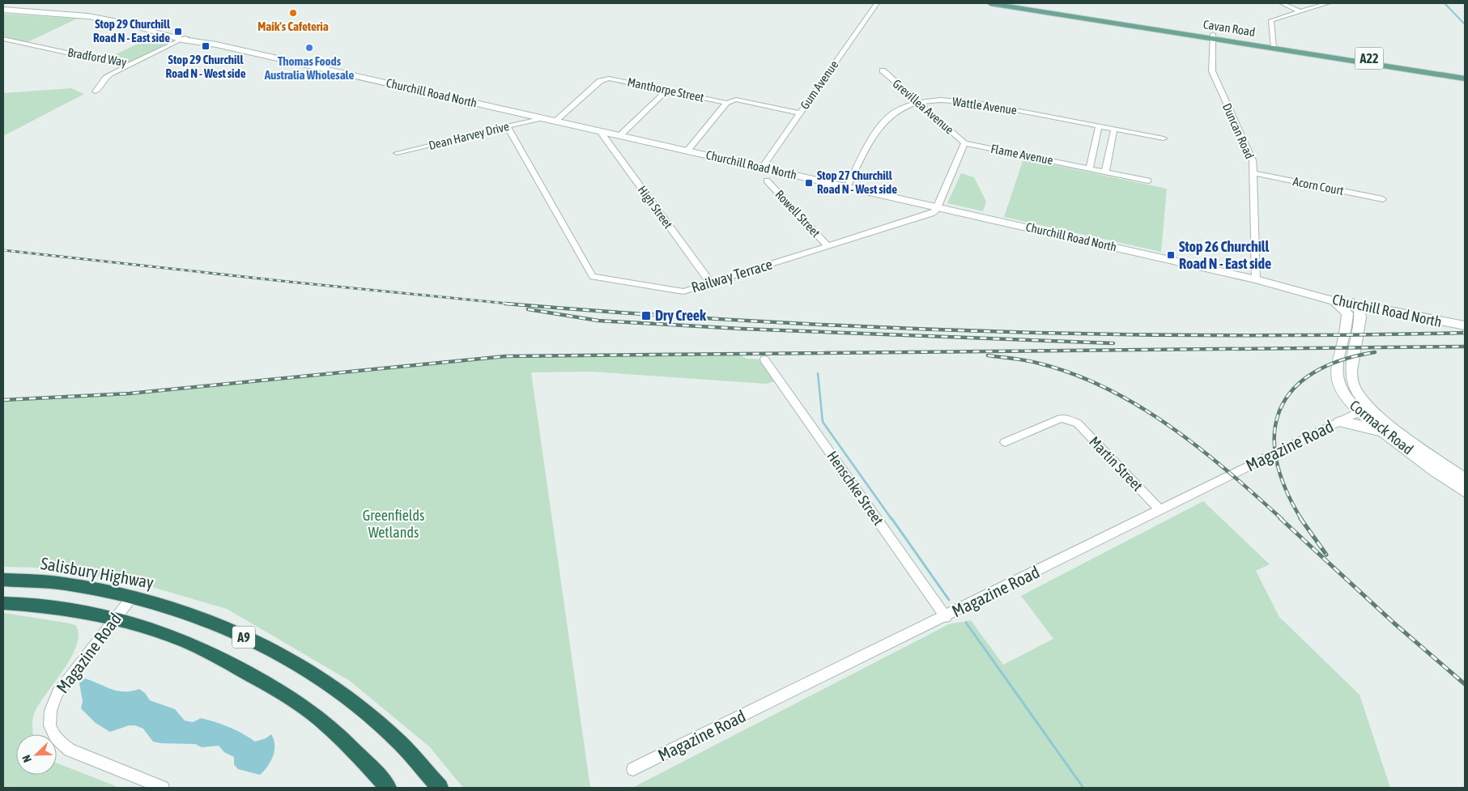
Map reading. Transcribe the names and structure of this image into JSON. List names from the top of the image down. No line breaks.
{"streets":{"highway":["Salisbury Highway","A9"],"main road":["Cavan Road","A22"],"street":["Bradford Way","Gum Avenue","Manthorpe Street","Churchill Road North","Wattle Avenue","Grevillea Avenue","Duncan Road","Dean Harvey Drive","Flame Avenue","Acorn Court","High Street","Rowell Street","Railway Terrace","Cormack Road","Magazine Road","Martin Street","Henschke Street"]},"crossings":[["Cavan Road","Duncan Road"],["Bradford Way","Churchill Road North"],["Gum Avenue","Manthorpe Street"],["Gum Avenue","Churchill Road North"],["Manthorpe Street","Churchill Road North"],["Churchill Road North","Wattle Avenue"],["Churchill Road North","Duncan Road"],["Churchill Road North","Dean Harvey Drive"],["Churchill Road North","High Street"],["Churchill Road North","Railway Terrace"],["Churchill Road North","Cormack Road"],["Wattle Avenue","Grevillea Avenue"],["Grevillea Avenue","Flame Avenue"],["Duncan Road","Acorn Court"],["Dean Harvey Drive","Railway Terrace"],["High Street","Railway Terrace"],["Rowell Street","Railway Terrace"],["Cormack Road","Magazine Road"],["Magazine Road","Martin Street"],["Magazine Road","Henschke Street"],["Magazine Road","Salisbury Highway"],["Magazine Road","A9"]],"parks":["Greenfields Wetlands"],"places":{"other":["Maik's Cafeteria","Thomas Foods Australia Wholesale"],"transit":["Stop 29 Churchill Road N - East side","Stop 29 Churchill Road N - West side","Stop 27 Churchill Road N - West side","Stop 26 Churchill Road N - East side","Dry Creek"]},"north":"bottom left"}
